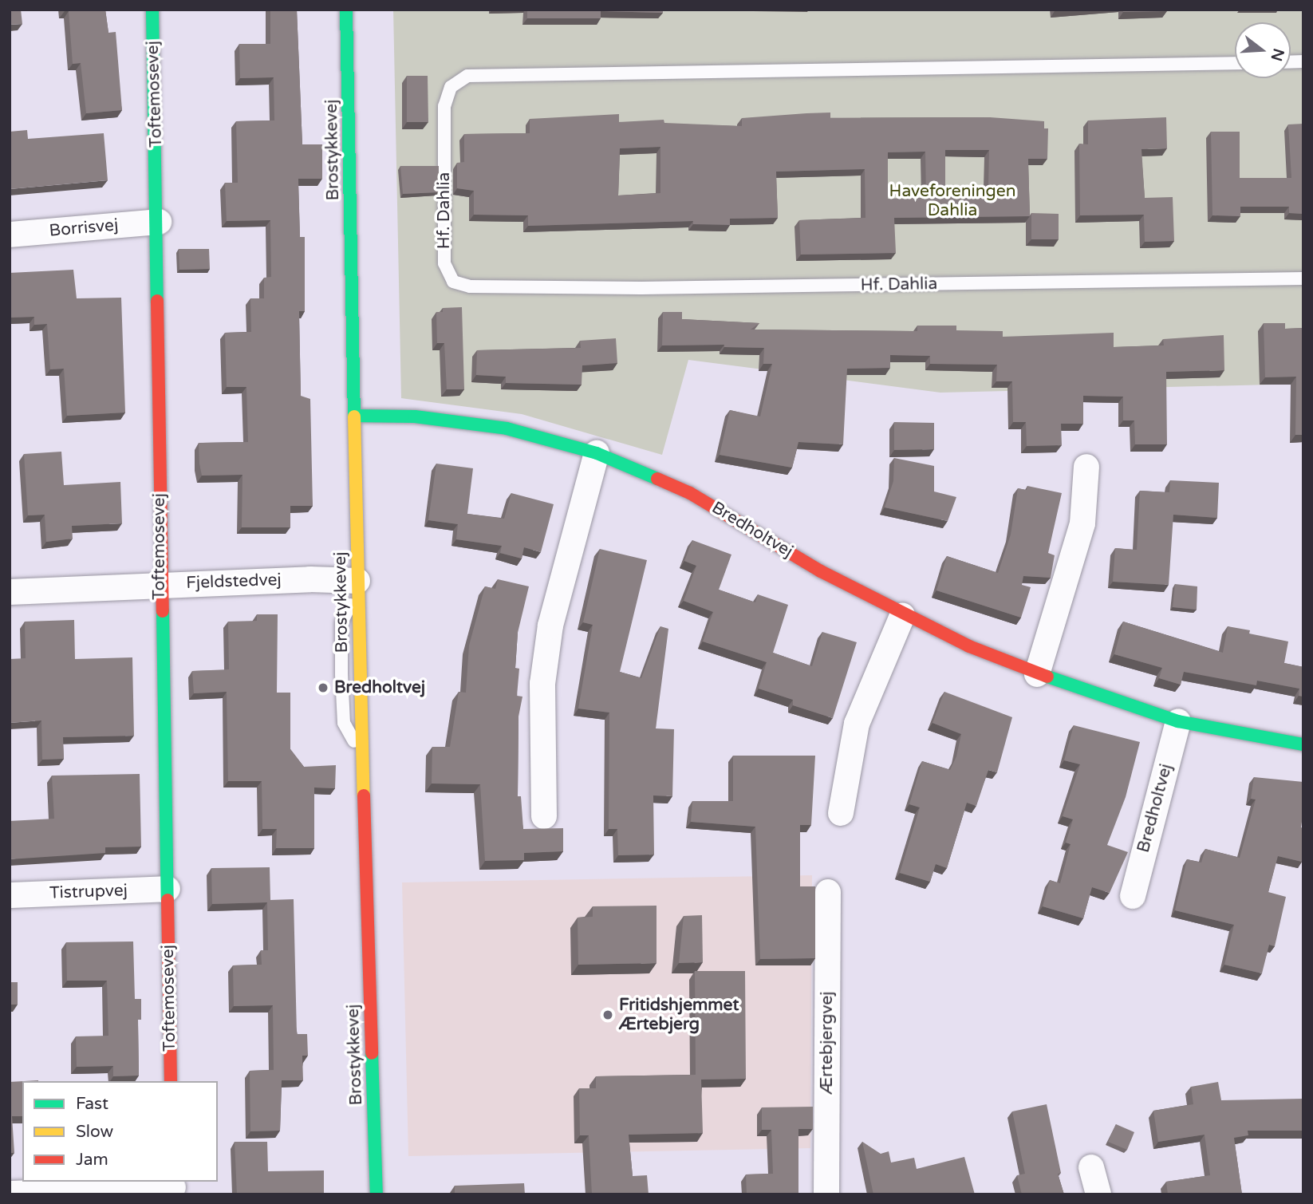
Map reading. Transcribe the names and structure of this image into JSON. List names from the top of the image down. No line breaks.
{"streets":{"street":["Toftemosevej","Brostykkevej","Borrisvej","Bredholtvej","Fjeldstedvej","Tistrupvej","Ærtebjergvej"],"lane":["Hf. Dahlia"]},"crossings":[["Toftemosevej","Borrisvej"],["Toftemosevej","Fjeldstedvej"],["Toftemosevej","Tistrupvej"],["Brostykkevej","Bredholtvej"],["Brostykkevej","Fjeldstedvej"]],"parks":["Haveforeningen Dahlia"],"places":["Bredholtvej","Fritidshjemmet Ærtebjerg"],"legend":["Fast","Slow","Jam"],"north":"right"}
